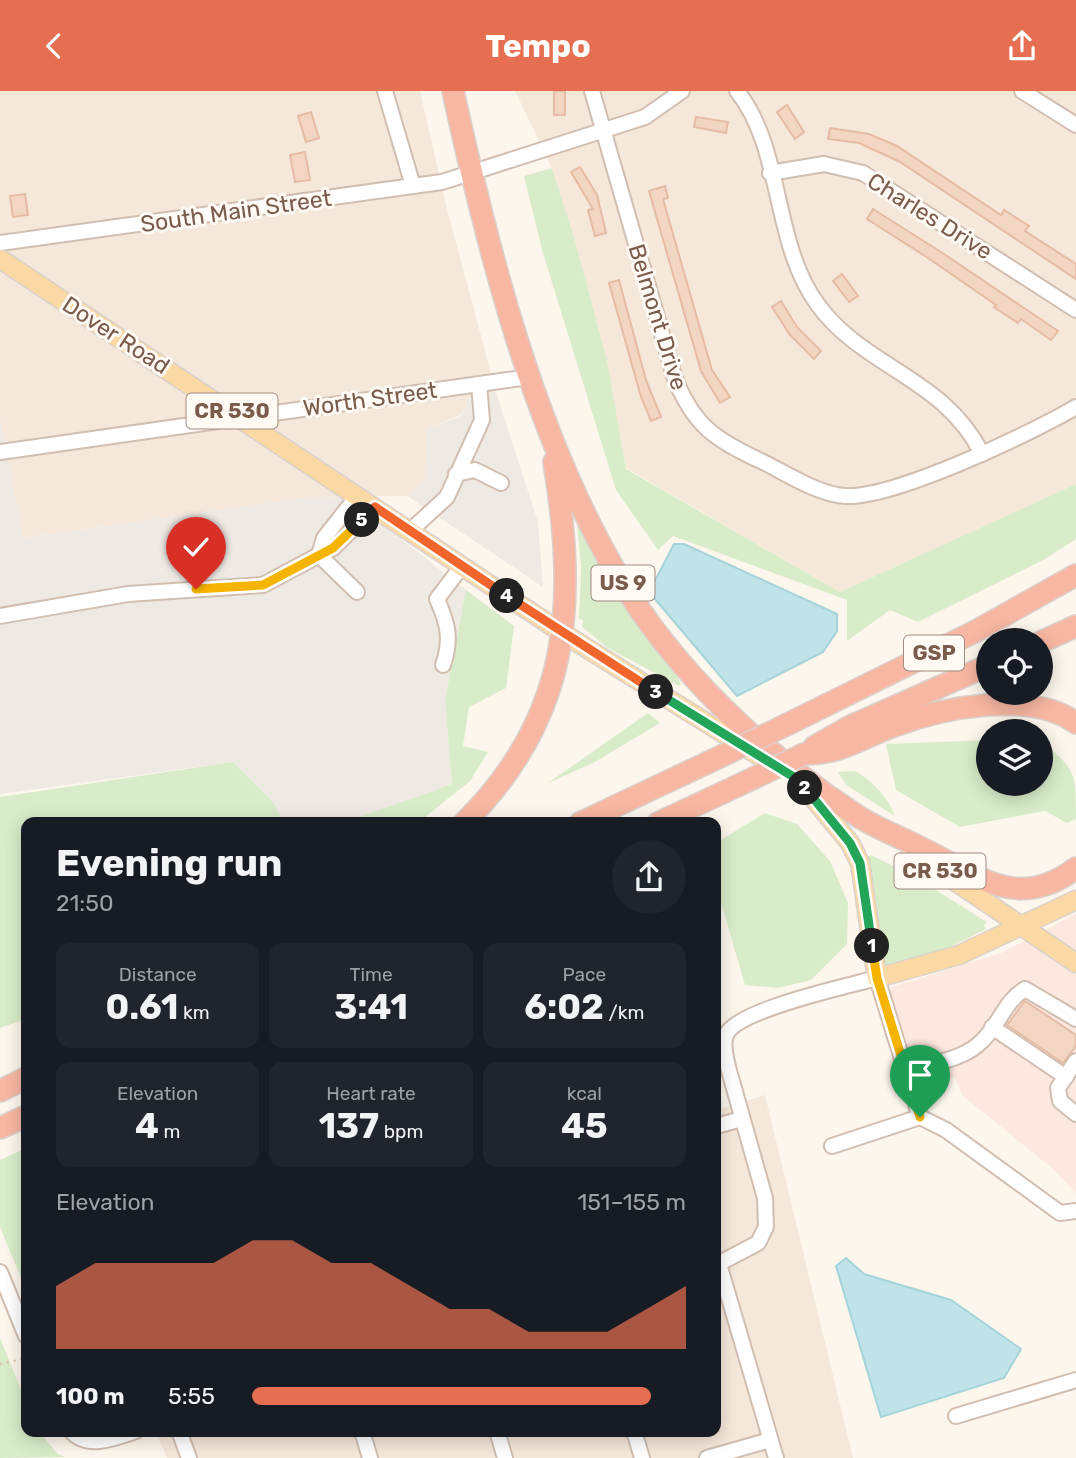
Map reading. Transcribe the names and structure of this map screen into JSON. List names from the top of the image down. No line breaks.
{"streets":{"highway":["US 9","GSP"],"main road":["Dover Road","CR 530"],"street":["South Main Street","Charles Drive","Belmont Drive","Worth Street"]},"crossings":[["South Main Street","Belmont Drive"],["South Main Street","US 9"],["Dover Road","Worth Street"],["Dover Road","US 9"],["Worth Street","US 9"]],"page":{"header":"Tempo","pins":["5","4","3","2","1"],"heading":["Evening run","21:50"],"stats":[["Distance","0.61 km"],["Time","3:41"],["Pace","6:02 /km"],["Elevation","4 m"],["Heart rate","137 bpm"],["kcal","45"]],"chart":["Elevation","151–155 m"],"list":[{"name":"100 m","note":"5:55"}]}}
